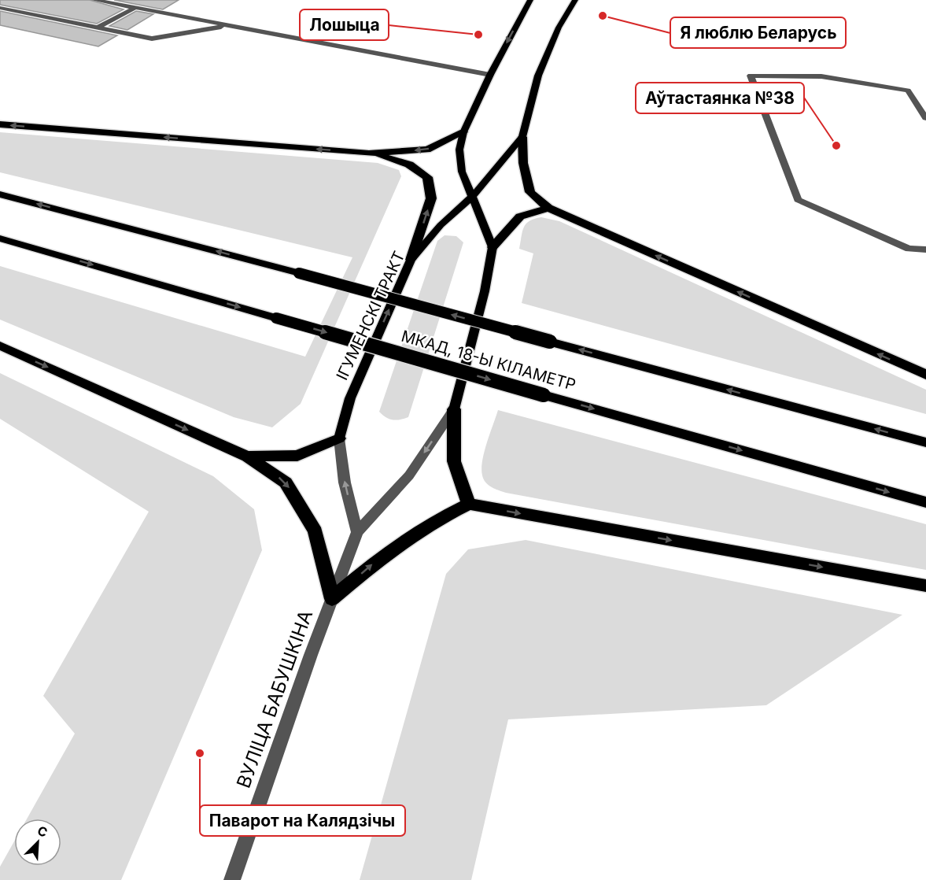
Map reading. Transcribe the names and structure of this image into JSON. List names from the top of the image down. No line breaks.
{"streets":{"highway":["МКАД, 18-Ы КІЛАМЕТР"],"main road":["ІГУМЕНСКІ ТРАКТ"],"street":["ВУЛІЦА БАБУШКІНА"]},"places":["Я люблю Беларусь","Лошыца","Аўтастаянка №38","Паварот на Калядзічы"],"north":"top right"}
